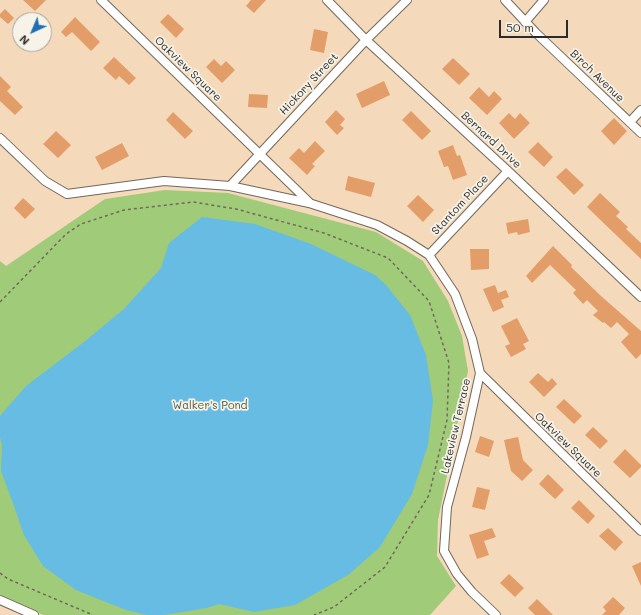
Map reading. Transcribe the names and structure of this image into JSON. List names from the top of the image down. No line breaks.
{"streets":{"street":["Oakview Square","Birch Avenue","Hickory Street","Bernard Drive","Stantom Place","Lakeview Terrace"]},"crossings":[["Oakview Square","Hickory Street"],["Oakview Square","Lakeview Terrace"],["Hickory Street","Bernard Drive"],["Hickory Street","Lakeview Terrace"],["Bernard Drive","Stantom Place"],["Stantom Place","Lakeview Terrace"]],"parks":["Walker's Pond"],"scale_bar":"50 m","north":"bottom left"}
